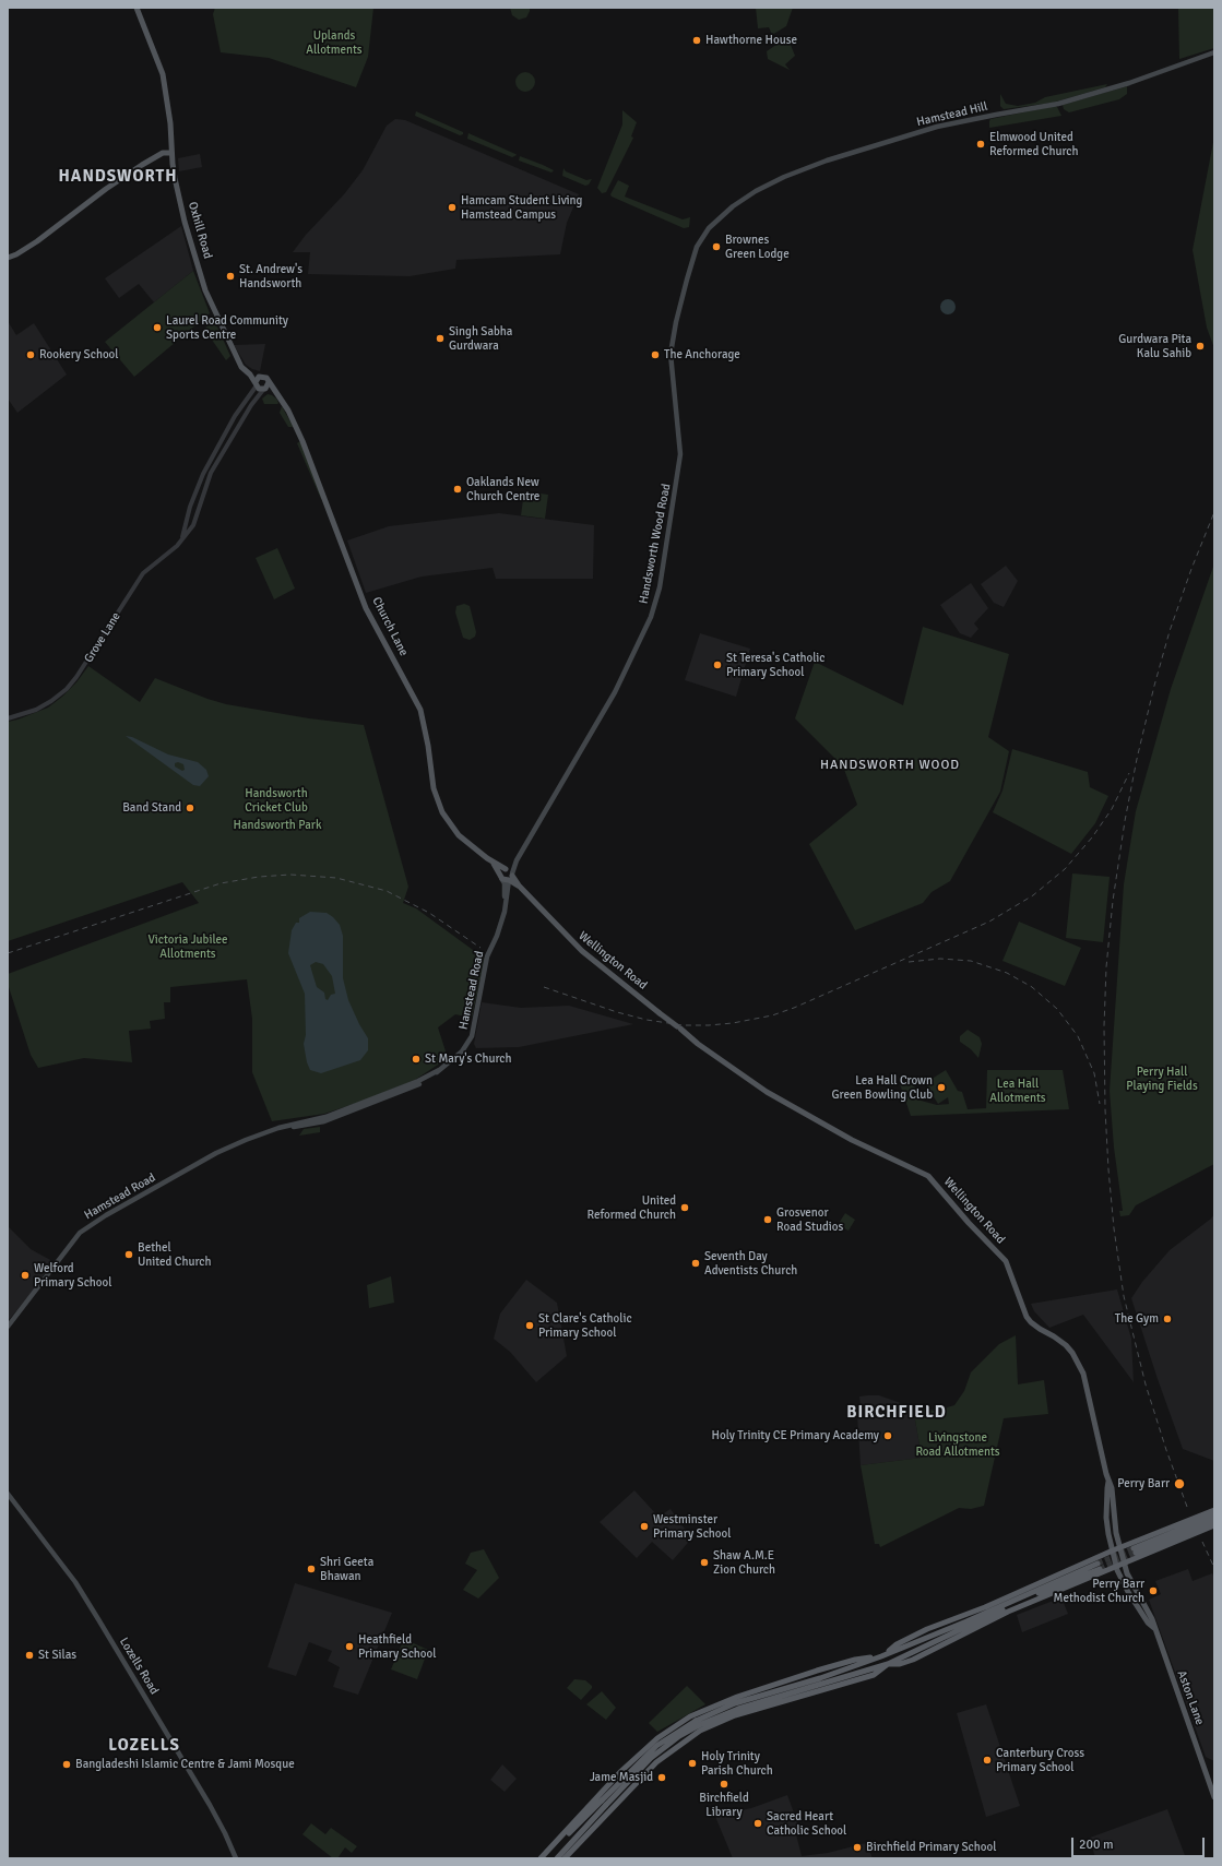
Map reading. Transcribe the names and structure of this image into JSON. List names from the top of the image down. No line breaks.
{"streets":{"main road":["Hamstead Hill","Oxhill Road","Handsworth Wood Road","Church Lane","Wellington Road","Hamstead Road","Lozells Road","Aston Lane"],"street":["Grove Lane"]},"crossings":[["Hamstead Hill","Handsworth Wood Road"],["Oxhill Road","Church Lane"],["Oxhill Road","Grove Lane"],["Handsworth Wood Road","Church Lane"],["Handsworth Wood Road","Wellington Road"],["Handsworth Wood Road","Hamstead Road"],["Church Lane","Grove Lane"],["Church Lane","Wellington Road"],["Church Lane","Hamstead Road"],["Wellington Road","Hamstead Road"],["Wellington Road","Aston Lane"]],"districts":["HANDSWORTH","HANDSWORTH WOOD","BIRCHFIELD","LOZELLS"],"parks":["Uplands Allotments","Handsworth Cricket Club","Handsworth Park","Victoria Jubilee Allotments","Perry Hall Playing Fields","Lea Hall Allotments","Livingstone Road Allotments"],"places":["Hawthorne House","Elmwood United Reformed Church","Hamcam Student Living Hamstead Campus","Brownes Green Lodge","St. Andrew's Handsworth","Laurel Road Community Sports Centre","Singh Sabha Gurdwara","Gurdwara Pita Kalu Sahib","Rookery School","The Anchorage","Oaklands New Church Centre","St Teresa's Catholic Primary School","Band Stand","St Mary's Church","Lea Hall Crown Green Bowling Club","United Reformed Church","Grosvenor Road Studios","Bethel United Church","Seventh Day Adventists Church","Welford Primary School","The Gym","St Clare's Catholic Primary School","Holy Trinity CE Primary Academy","Perry Barr","Westminster Primary School","Shaw A.M.E Zion Church","Shri Geeta Bhawan","Perry Barr Methodist Church","Heathfield Primary School","St Silas","Canterbury Cross Primary School","Holy Trinity Parish Church","Bangladeshi Islamic Centre & Jami Mosque","Jame Masjid","Birchfield Library","Sacred Heart Catholic School","Birchfield Primary School"],"scale_bar":"200 m"}
